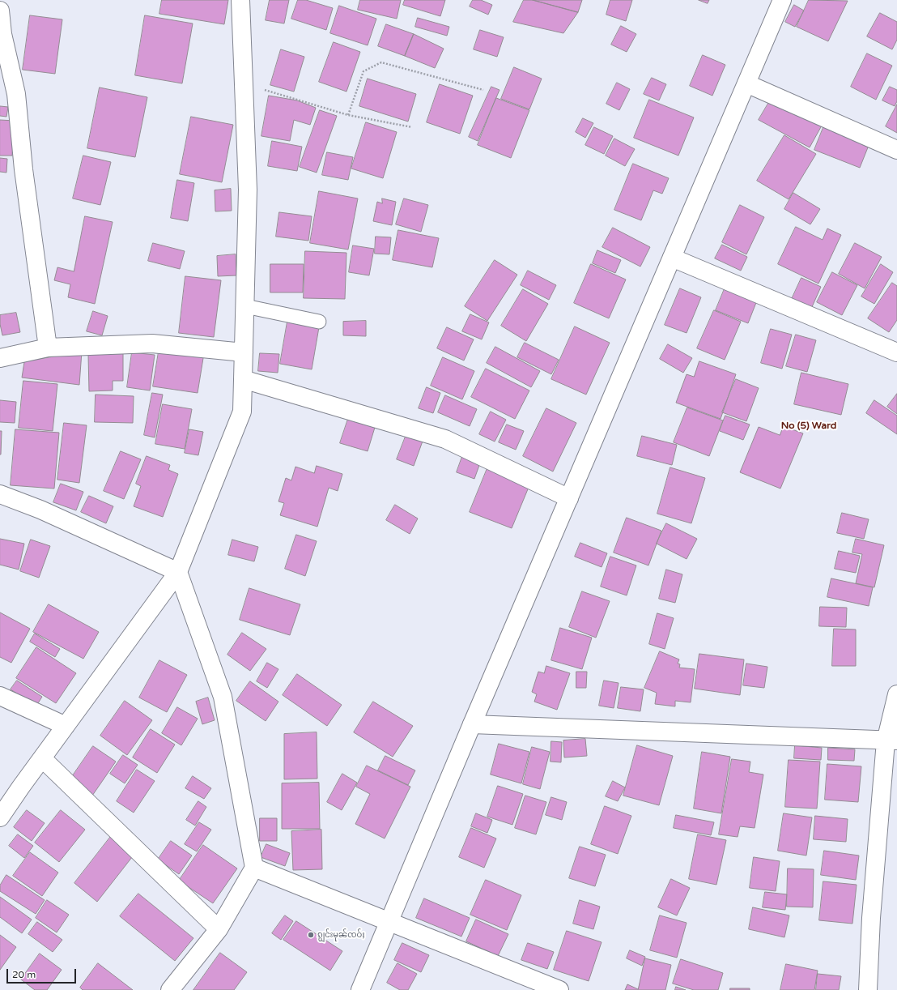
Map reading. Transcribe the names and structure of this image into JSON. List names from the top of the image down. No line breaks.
{"districts":["No (5) Ward"],"places":["ၵျွင်းမုၼ်ၸဝ်ႈ"],"scale_bar":"20 m"}
